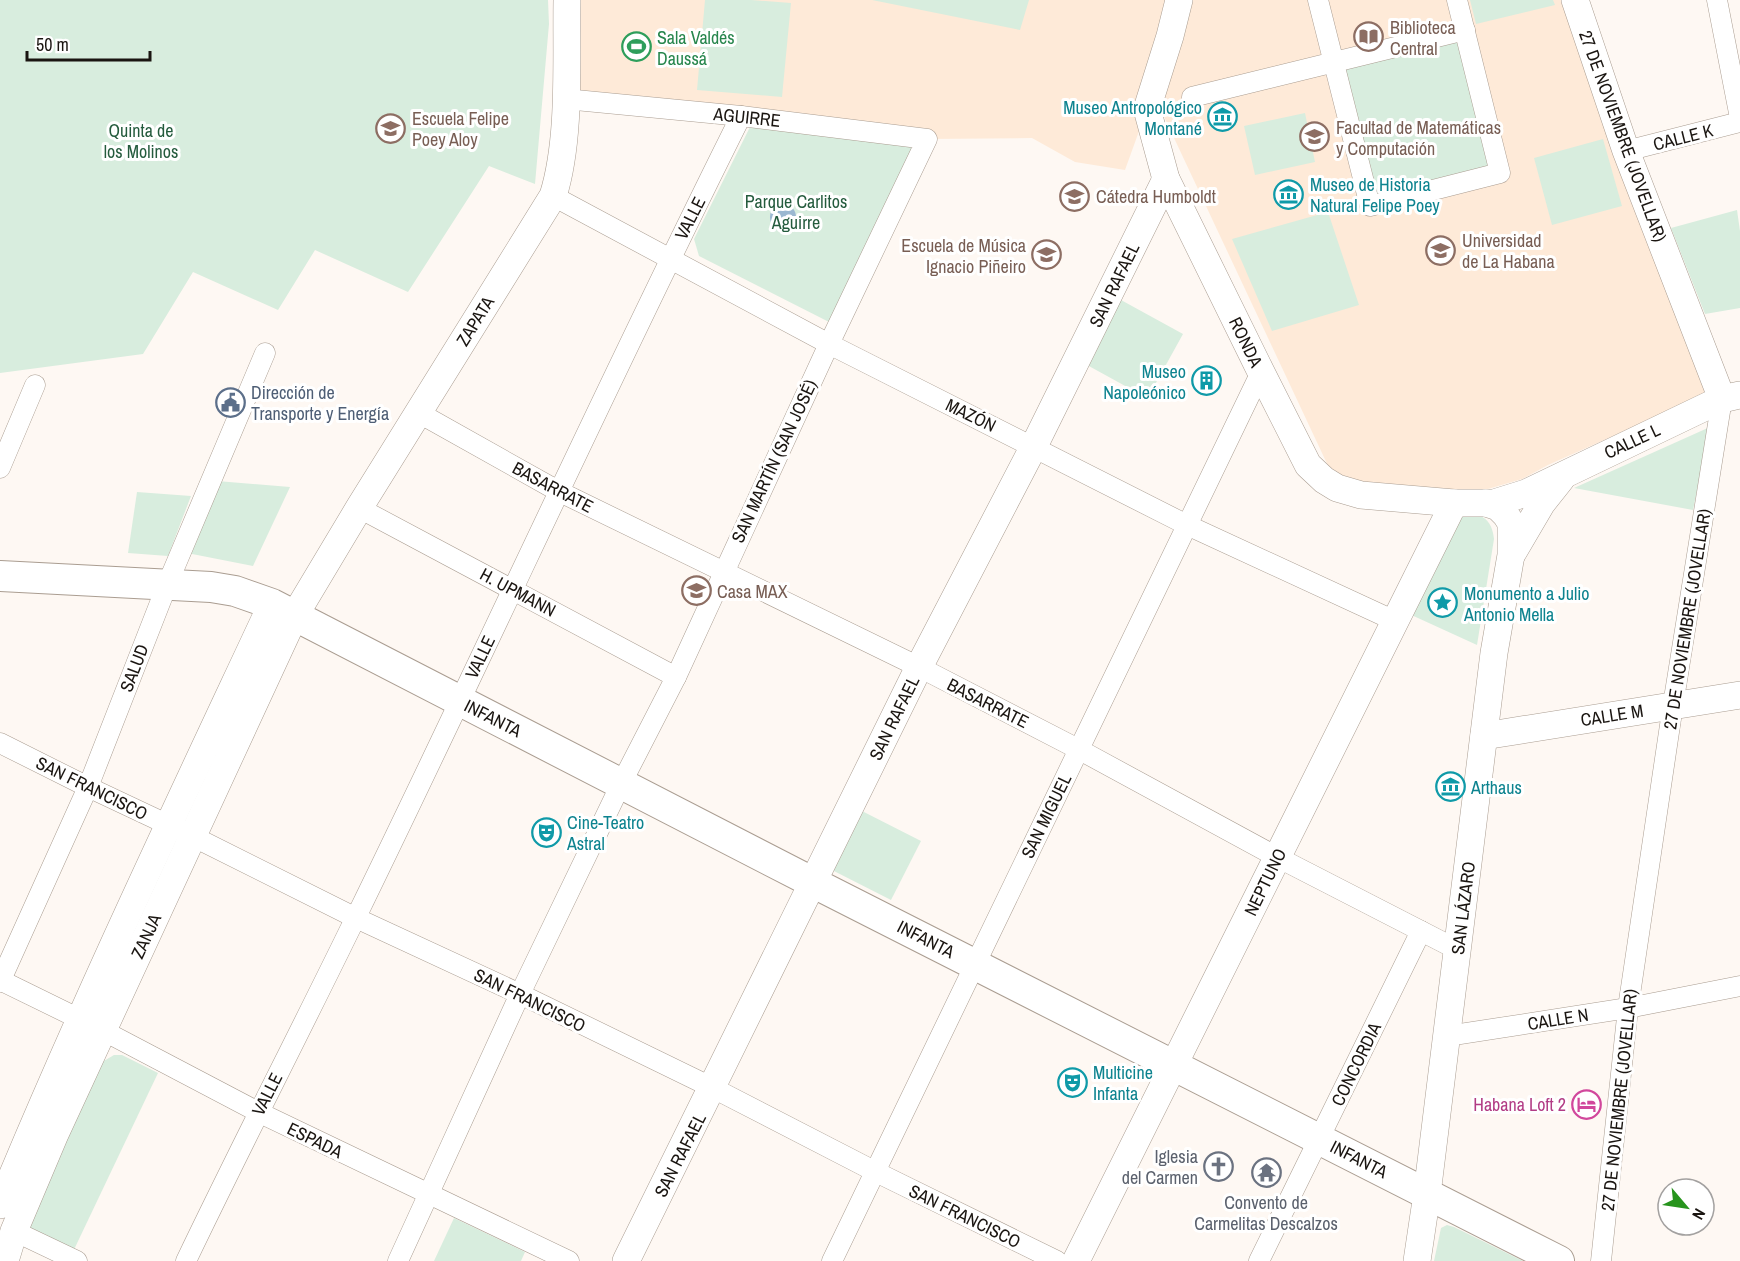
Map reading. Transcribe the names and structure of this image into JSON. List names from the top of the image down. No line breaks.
{"streets":{"main road":["27 DE NOVIEMBRE (JOVELLAR)","SAN RAFAEL","ZAPATA","RONDA","CALLE L","CALLE M","INFANTA","NEPTUNO","SAN LÁZARO","ZANJA"],"street":["AGUIRRE","CALLE K","VALLE","MAZÓN","SAN MARTÍN (SAN JOSÉ)","BASARRATE","H. UPMANN","SALUD","SAN FRANCISCO","SAN MIGUEL","CALLE N","CONCORDIA","ESPADA"]},"crossings":[["AGUIRRE","VALLE"],["AGUIRRE","ZAPATA"],["AGUIRRE","SAN MARTÍN (SAN JOSÉ)"],["27 DE NOVIEMBRE (JOVELLAR)","CALLE K"],["27 DE NOVIEMBRE (JOVELLAR)","CALLE L"],["27 DE NOVIEMBRE (JOVELLAR)","CALLE M"],["27 DE NOVIEMBRE (JOVELLAR)","CALLE N"],["VALLE","MAZÓN"],["VALLE","BASARRATE"],["VALLE","H. UPMANN"],["VALLE","INFANTA"],["VALLE","SAN FRANCISCO"],["VALLE","ESPADA"],["SAN RAFAEL","RONDA"],["SAN RAFAEL","MAZÓN"],["SAN RAFAEL","BASARRATE"],["SAN RAFAEL","INFANTA"],["SAN RAFAEL","SAN FRANCISCO"],["ZAPATA","MAZÓN"],["ZAPATA","BASARRATE"],["ZAPATA","H. UPMANN"],["ZAPATA","INFANTA"],["ZAPATA","ZANJA"],["RONDA","CALLE L"],["RONDA","SAN MIGUEL"],["RONDA","NEPTUNO"],["RONDA","SAN LÁZARO"],["MAZÓN","SAN MARTÍN (SAN JOSÉ)"],["MAZÓN","SAN MIGUEL"],["MAZÓN","NEPTUNO"],["CALLE L","SAN LÁZARO"],["SAN MARTÍN (SAN JOSÉ)","BASARRATE"],["SAN MARTÍN (SAN JOSÉ)","H. UPMANN"],["SAN MARTÍN (SAN JOSÉ)","INFANTA"],["SAN MARTÍN (SAN JOSÉ)","SAN FRANCISCO"],["SAN MARTÍN (SAN JOSÉ)","ESPADA"],["BASARRATE","SAN MIGUEL"],["BASARRATE","NEPTUNO"],["BASARRATE","SAN LÁZARO"],["BASARRATE","CONCORDIA"],["SALUD","INFANTA"],["SALUD","SAN FRANCISCO"],["SALUD","ESPADA"],["CALLE M","SAN LÁZARO"],["INFANTA","SAN MIGUEL"],["INFANTA","NEPTUNO"],["INFANTA","SAN LÁZARO"],["INFANTA","ZANJA"],["INFANTA","CONCORDIA"],["SAN FRANCISCO","SAN MIGUEL"],["SAN FRANCISCO","ZANJA"],["SAN LÁZARO","CALLE N"],["ZANJA","ESPADA"]],"parks":["Quinta de los Molinos","Parque Carlitos Aguirre"],"places":{"library":["Biblioteca Central"],"sports":["Sala Valdés Daussá"],"museum":["Museo Antropológico Montané","Museo de Historia Natural Felipe Poey","Arthaus"],"school or university":["Escuela Felipe Poey Aloy","Facultad de Matemáticas y Computación","Cátedra Humboldt","Universidad de La Habana","Escuela de Música Ignacio Piñeiro","Casa MAX"],"building":["Museo Napoleónico"],"public building":["Dirección de Transporte y Energía"],"place":["Monumento a Julio Antonio Mella"],"theatre":["Cine-Teatro Astral","Multicine Infanta"],"hotel":["Habana Loft 2"],"church":["Iglesia del Carmen"],"temple":["Convento de Carmelitas Descalzos"]},"scale_bar":"50 m","north":"bottom right"}
